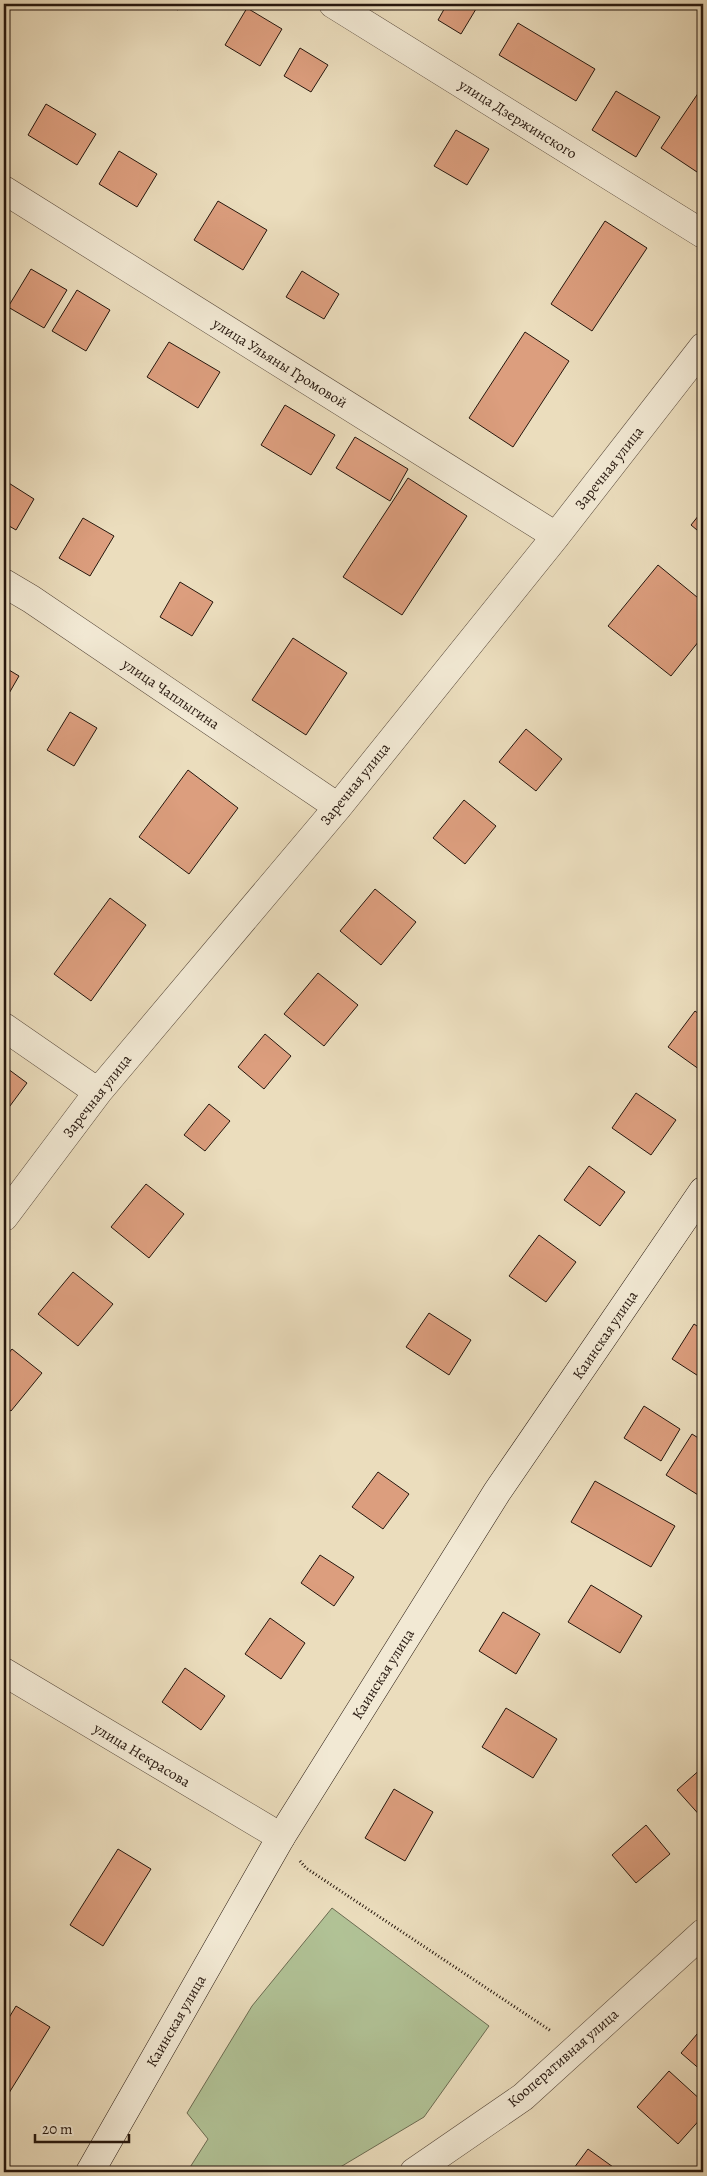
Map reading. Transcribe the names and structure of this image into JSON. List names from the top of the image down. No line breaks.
{"streets":{"street":["улица Дзержинского","улица Ульяны Громовой","Заречная улица","улица Чаплыгина","Каинская улица","улица Некрасова","Кооперативная улица"]},"crossings":[["улица Ульяны Громовой","Заречная улица"],["Заречная улица","улица Чаплыгина"],["Каинская улица","улица Некрасова"]],"scale_bar":"20 m"}
